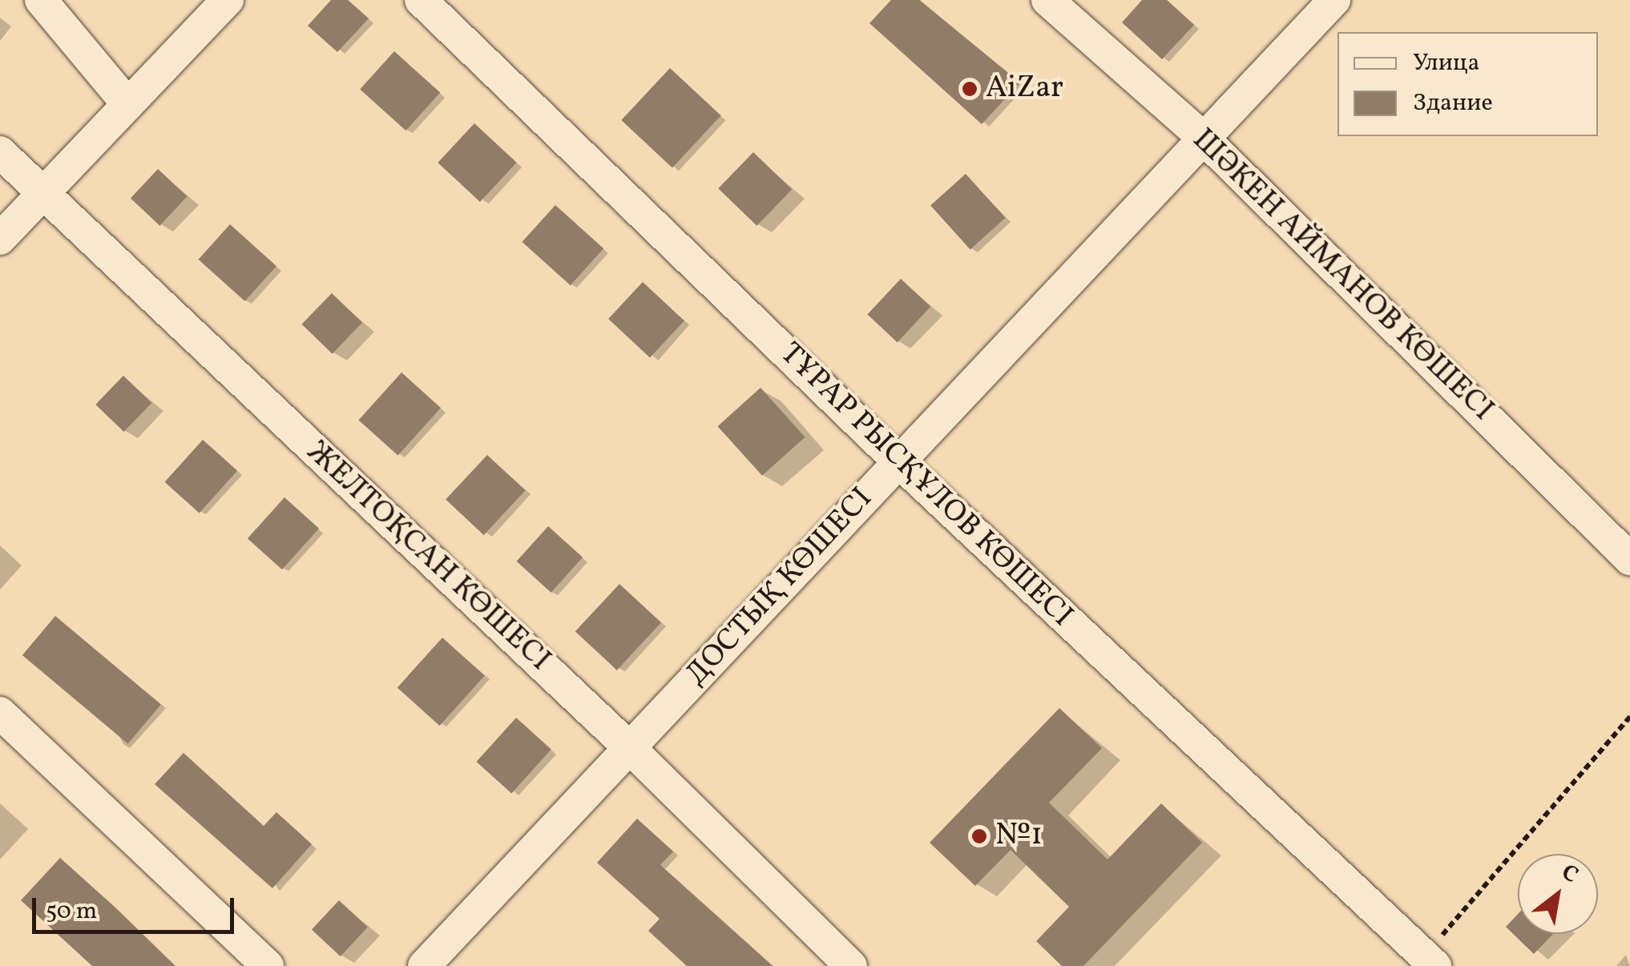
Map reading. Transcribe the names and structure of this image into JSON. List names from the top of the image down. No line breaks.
{"streets":{"street":["ШӘКЕН АЙМАНОВ КӨШЕСІ","ТҰРАР РЫСҚҰЛОВ КӨШЕСІ","ЖЕЛТОҚСАН КӨШЕСІ","ДОСТЫҚ КӨШЕСІ"]},"crossings":[["ШӘКЕН АЙМАНОВ КӨШЕСІ","ДОСТЫҚ КӨШЕСІ"],["ТҰРАР РЫСҚҰЛОВ КӨШЕСІ","ДОСТЫҚ КӨШЕСІ"],["ЖЕЛТОҚСАН КӨШЕСІ","ДОСТЫҚ КӨШЕСІ"]],"places":["AiZar","№1"],"legend":["Улица","Здание"],"scale_bar":"50 m","north":"top right"}
